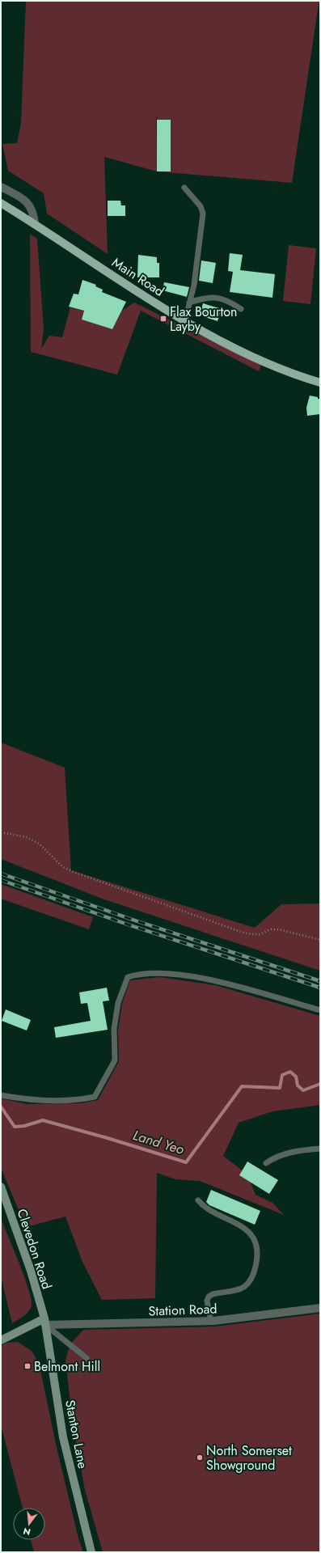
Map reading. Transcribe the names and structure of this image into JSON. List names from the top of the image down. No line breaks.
{"streets":{"main road":["Main Road","Clevedon Road","Stanton Lane"],"street":["Station Road"]},"crossings":[["Clevedon Road","Station Road"],["Clevedon Road","Stanton Lane"],["Station Road","Stanton Lane"]],"water":["Land Yeo"],"places":{"transit":["Flax Bourton Layby","Belmont Hill"],"other":["North Somerset Showground"]},"north":"bottom"}
